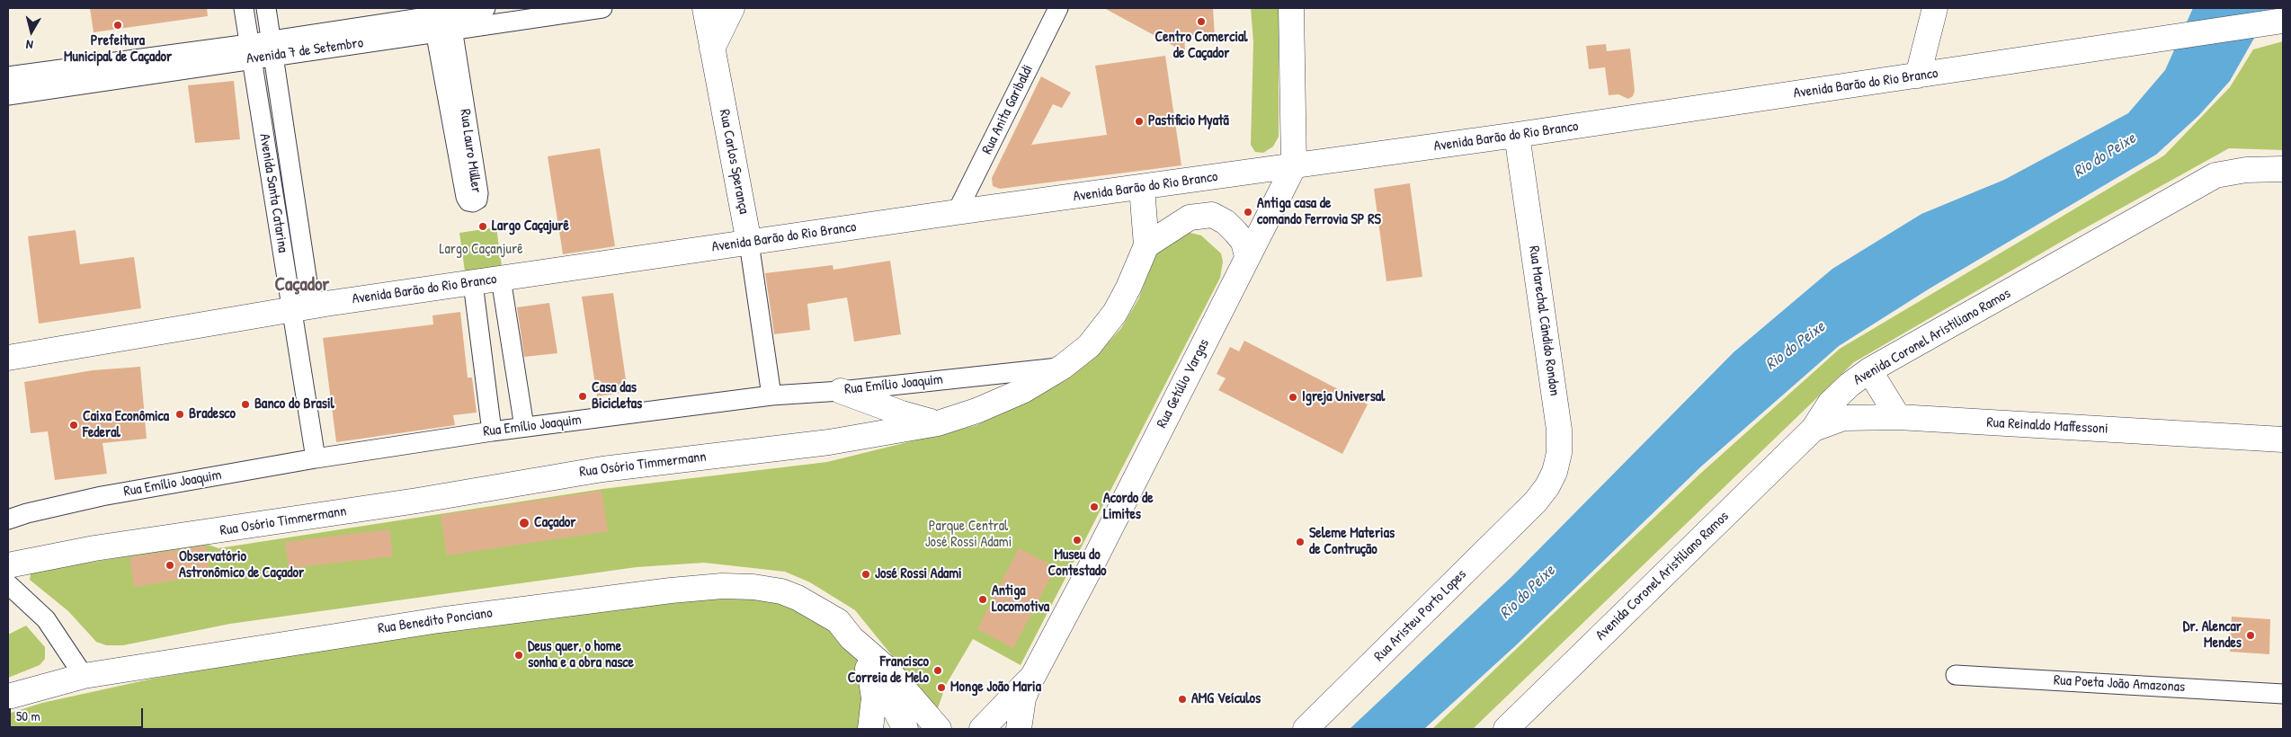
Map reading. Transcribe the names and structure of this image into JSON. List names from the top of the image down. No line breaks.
{"streets":{"main road":["Avenida Barão do Rio Branco","Rua Carlos Sperança","Rua Marechal Cândido Rondon","Avenida Coronel Aristiliano Ramos","Rua Getúlio Vargas","Rua Reinaldo Maffessoni","Rua Osório Timmermann","Rua Aristeu Porto Lopes","Rua Benedito Ponciano"],"street":["Avenida 7 de Setembro","Rua Anita Garibaldi","Rua Lauro Müller","Avenida Santa Catarina","Rua Emílio Joaquim","Rua Poeta João Amazonas"]},"crossings":[["Avenida 7 de Setembro","Rua Lauro Müller"],["Avenida 7 de Setembro","Avenida Santa Catarina"],["Avenida Barão do Rio Branco","Rua Anita Garibaldi"],["Avenida Barão do Rio Branco","Rua Carlos Sperança"],["Avenida Barão do Rio Branco","Avenida Santa Catarina"],["Avenida Barão do Rio Branco","Rua Marechal Cândido Rondon"],["Avenida Barão do Rio Branco","Rua Getúlio Vargas"],["Avenida Barão do Rio Branco","Rua Osório Timmermann"],["Rua Carlos Sperança","Rua Emílio Joaquim"],["Avenida Santa Catarina","Rua Emílio Joaquim"],["Rua Marechal Cândido Rondon","Rua Aristeu Porto Lopes"],["Avenida Coronel Aristiliano Ramos","Rua Reinaldo Maffessoni"],["Rua Emílio Joaquim","Rua Osório Timmermann"]],"districts":["Caçador"],"water":["Rio do Peixe"],"parks":["Largo Caçanjurê","Parque Central José Rossi Adami"],"places":["Centro Comercial de Caçador","Prefeitura Municipal de Caçador","Pastificio Myatã","Antiga casa de comando Ferrovia SP RS","Largo Caçajurê","Casa das Bicicletas","Igreja Universal","Banco do Brasil","Bradesco","Caixa Econômica Federal","Acordo de Limites","Caçador","Museu do Contestado","Seleme Materias de Contrução","Observatório Astronômico de Caçador","José Rossi Adami","Antiga Locomotiva","Dr. Alencar Mendes","Deus quer, o home sonha e a obra nasce","Francisco Correia de Melo","Monge João Maria","AMG Veículos"],"scale_bar":"50 m","north":"bottom"}
